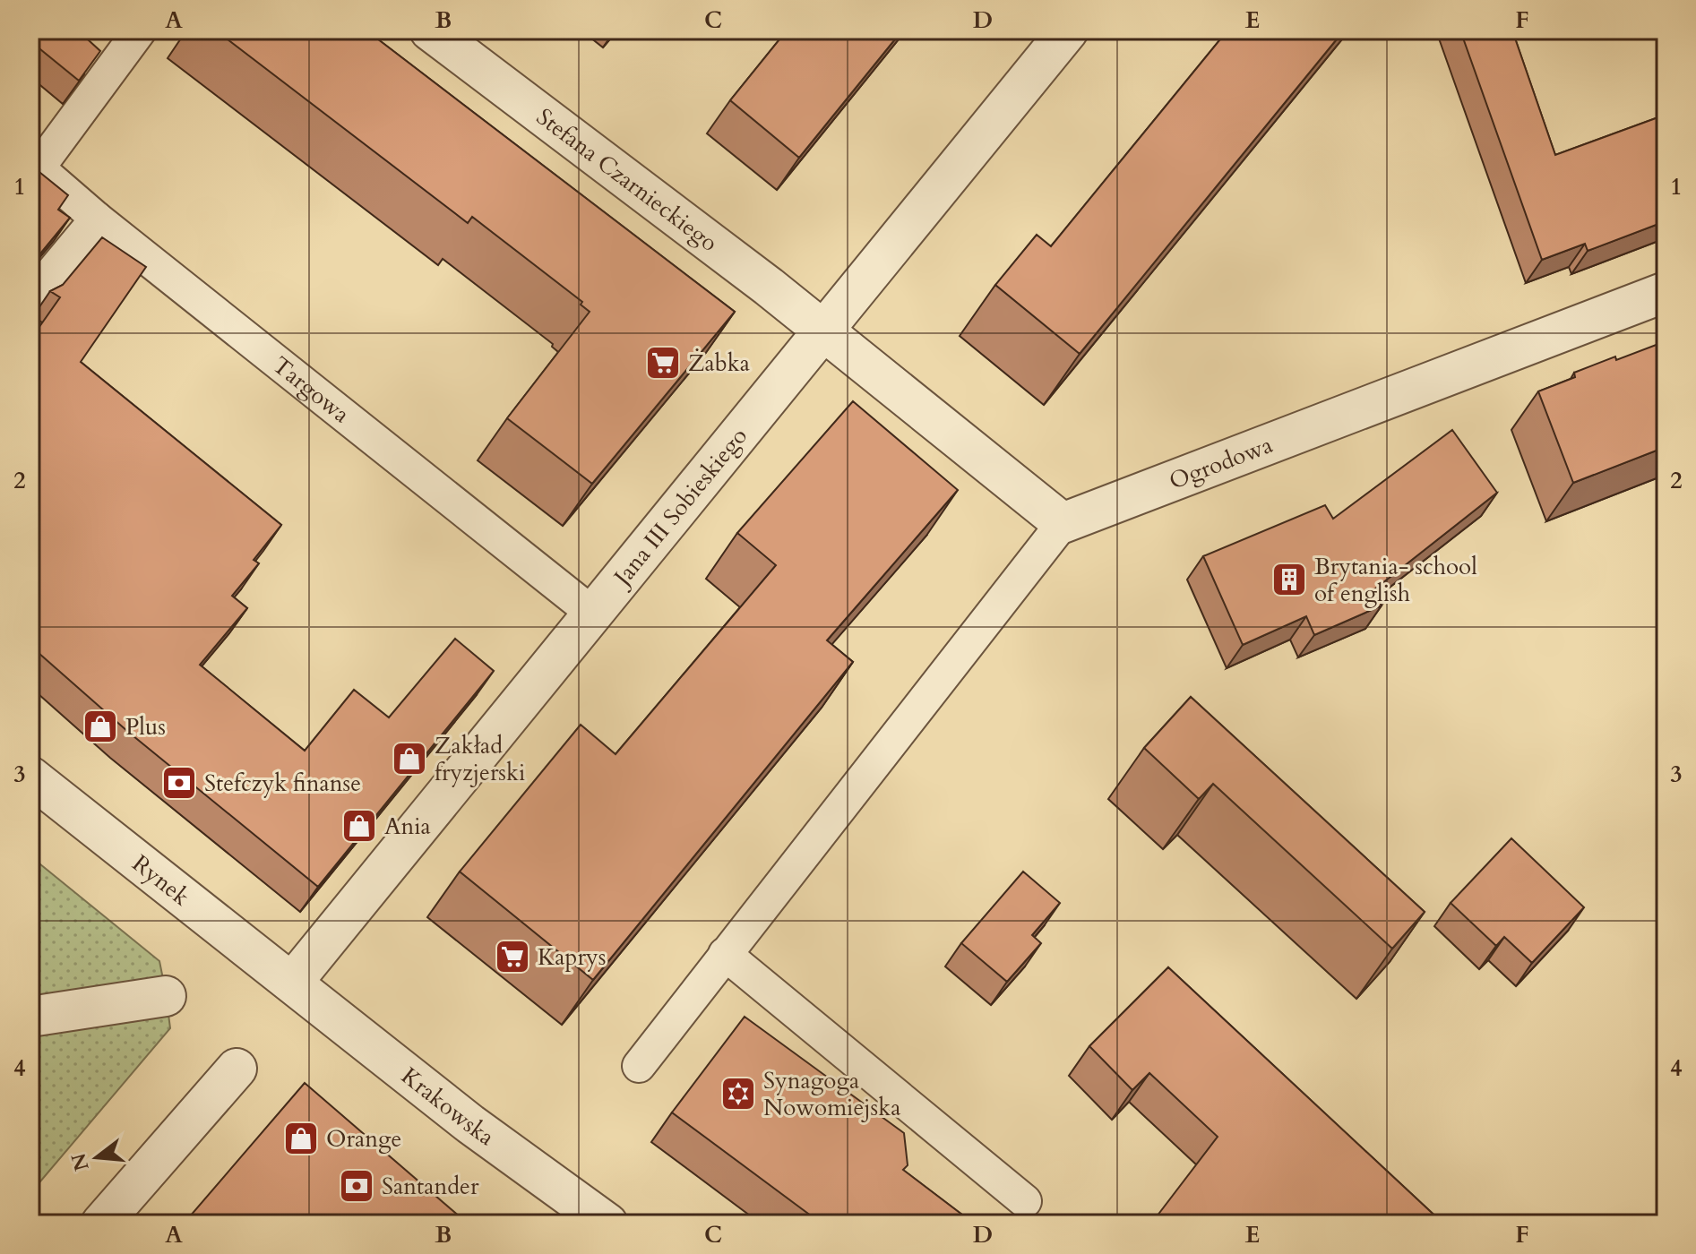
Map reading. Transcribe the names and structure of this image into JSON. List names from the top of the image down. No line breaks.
{"streets":{"street":["Stefana Czarnieckiego","Ogrodowa","Jana III Sobieskiego","Rynek","Krakowska"],"lane":["Targowa"]},"crossings":[["Stefana Czarnieckiego","Jana III Sobieskiego"],["Targowa","Jana III Sobieskiego"],["Jana III Sobieskiego","Rynek"],["Jana III Sobieskiego","Krakowska"],["Rynek","Krakowska"]],"places":{"supermarket":["Żabka","Kaprys"],"building":["Brytania- school of english"],"shop":["Plus","Zakład fryzjerski","Ania","Orange"],"bank":["Stefczyk finanse","Santander"],"synagogue":["Synagoga Nowomiejska"]},"north":"left","grid":{"columns":["A","B","C","D","E","F"],"rows":["1","2","3","4"]}}
